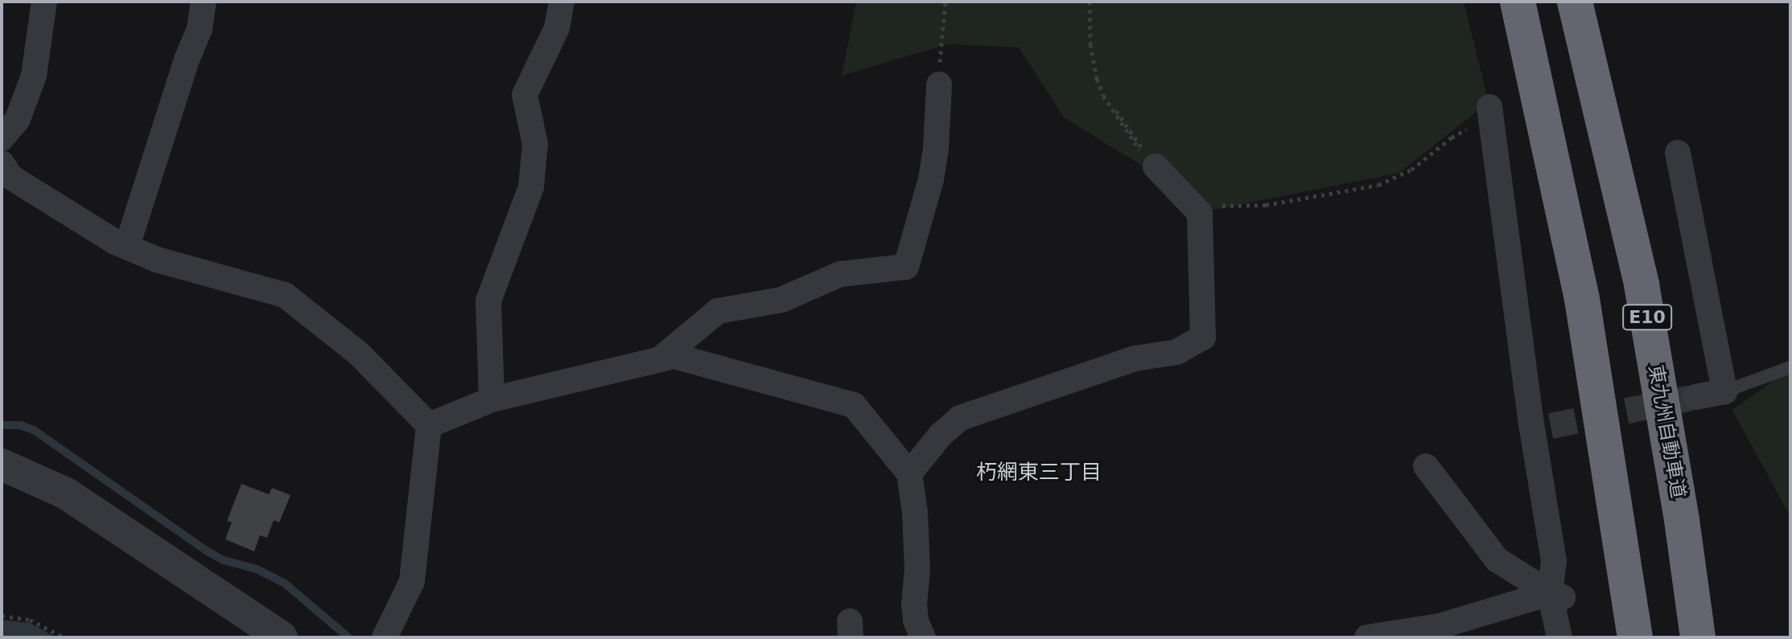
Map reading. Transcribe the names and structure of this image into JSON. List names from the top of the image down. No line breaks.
{"streets":{"highway":["E10","東九州自動車道"]},"districts":["朽網東三丁目"]}
